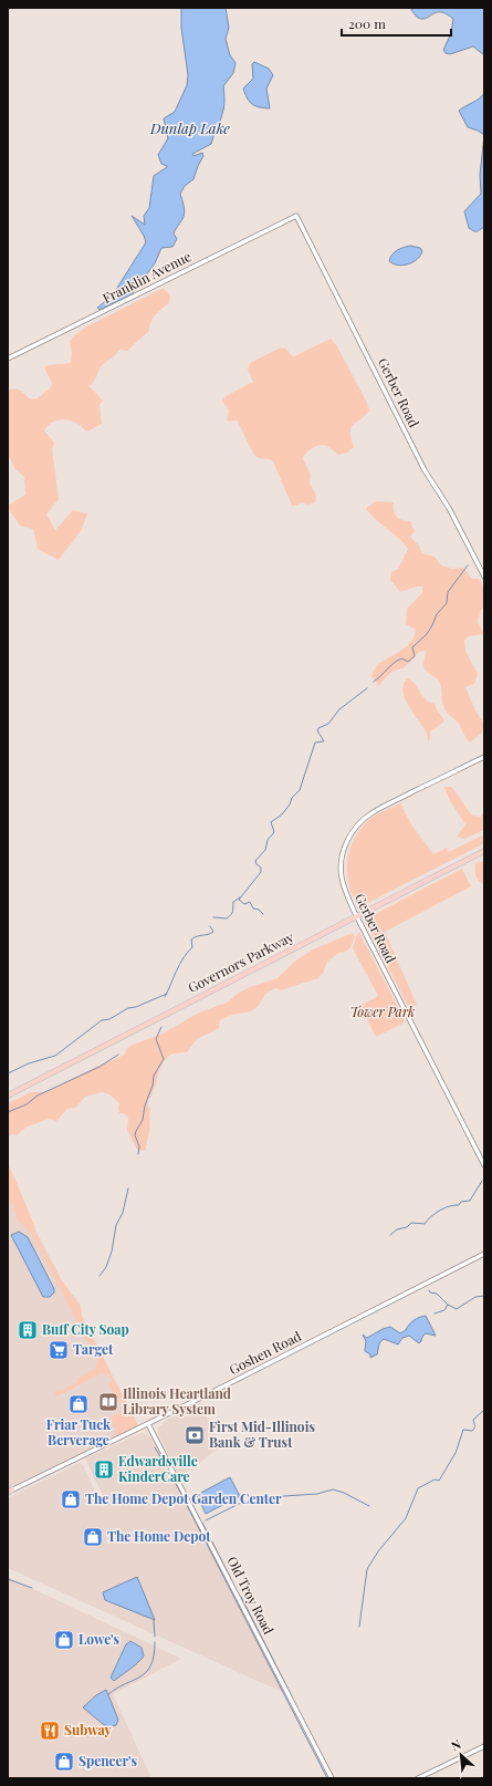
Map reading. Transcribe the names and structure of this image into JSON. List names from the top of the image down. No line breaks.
{"streets":{"main road":["Governors Parkway"],"street":["Franklin Avenue","Gerber Road","Goshen Road","Old Troy Road"]},"crossings":[["Franklin Avenue","Gerber Road"],["Gerber Road","Governors Parkway"],["Goshen Road","Old Troy Road"]],"water":["Dunlap Lake"],"parks":["Tower Park"],"places":{"building":["Buff City Soap","Edwardsville KinderCare"],"supermarket":["Target"],"library":["Illinois Heartland Library System"],"shop":["Friar Tuck Berverage","The Home Depot Garden Center","The Home Depot","Lowe's","Spencer's"],"bank":["First Mid-Illinois Bank & Trust"],"restaurant":["Subway"]},"scale_bar":"200 m","north":"top left"}
